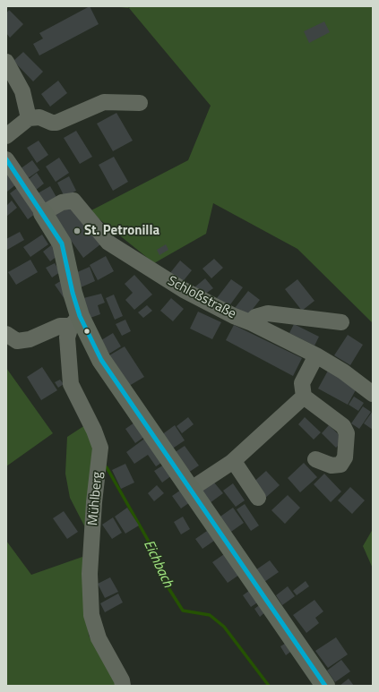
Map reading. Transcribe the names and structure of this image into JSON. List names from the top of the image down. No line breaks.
{"streets":{"street":["Schloßstraße","Mühlberg"]},"water":["Eichbach"],"places":["St. Petronilla"]}
